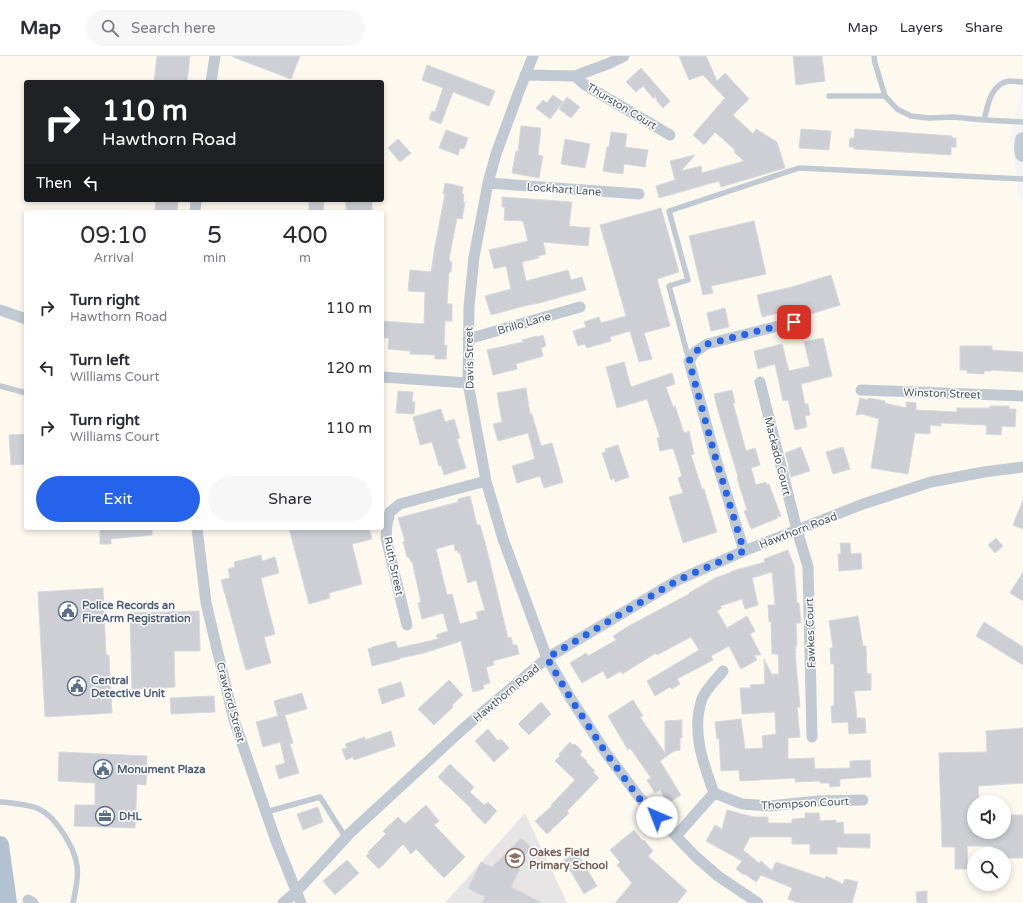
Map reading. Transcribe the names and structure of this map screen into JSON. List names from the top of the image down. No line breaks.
{"streets":{"street":["Thurston Court","Lockhart Lane","Brillo Lane","Davis Street","Winston Street","Mackado Court","Hawthorn Road","Ruth Street","Fawkes Court","Crawford Street","Thompson Court"]},"crossings":[["Thurston Court","Davis Street"],["Lockhart Lane","Davis Street"],["Brillo Lane","Davis Street"],["Davis Street","Hawthorn Road"],["Davis Street","Ruth Street"],["Mackado Court","Hawthorn Road"],["Mackado Court","Fawkes Court"],["Hawthorn Road","Fawkes Court"],["Hawthorn Road","Crawford Street"]],"places":{"public building":["Police Records an FireArm Registration","Central Detective Unit","Monument Plaza"],"office":["DHL"],"school or university":["Oakes Field Primary School"]},"page":{"header":"Map","search":"Search here","nav":["Map","Layers","Share"],"turn":["110 m","Hawthorn Road"],"then":"Then","eta":["09:10","Arrival","5","min","400","m"],"list":[{"name":"Turn right","note":"Hawthorn Road","value":"110 m"},{"name":"Turn left","note":"Williams Court","value":"120 m"},{"name":"Turn right","note":"Williams Court","value":"110 m"}],"buttons":["Exit","Share"]}}
